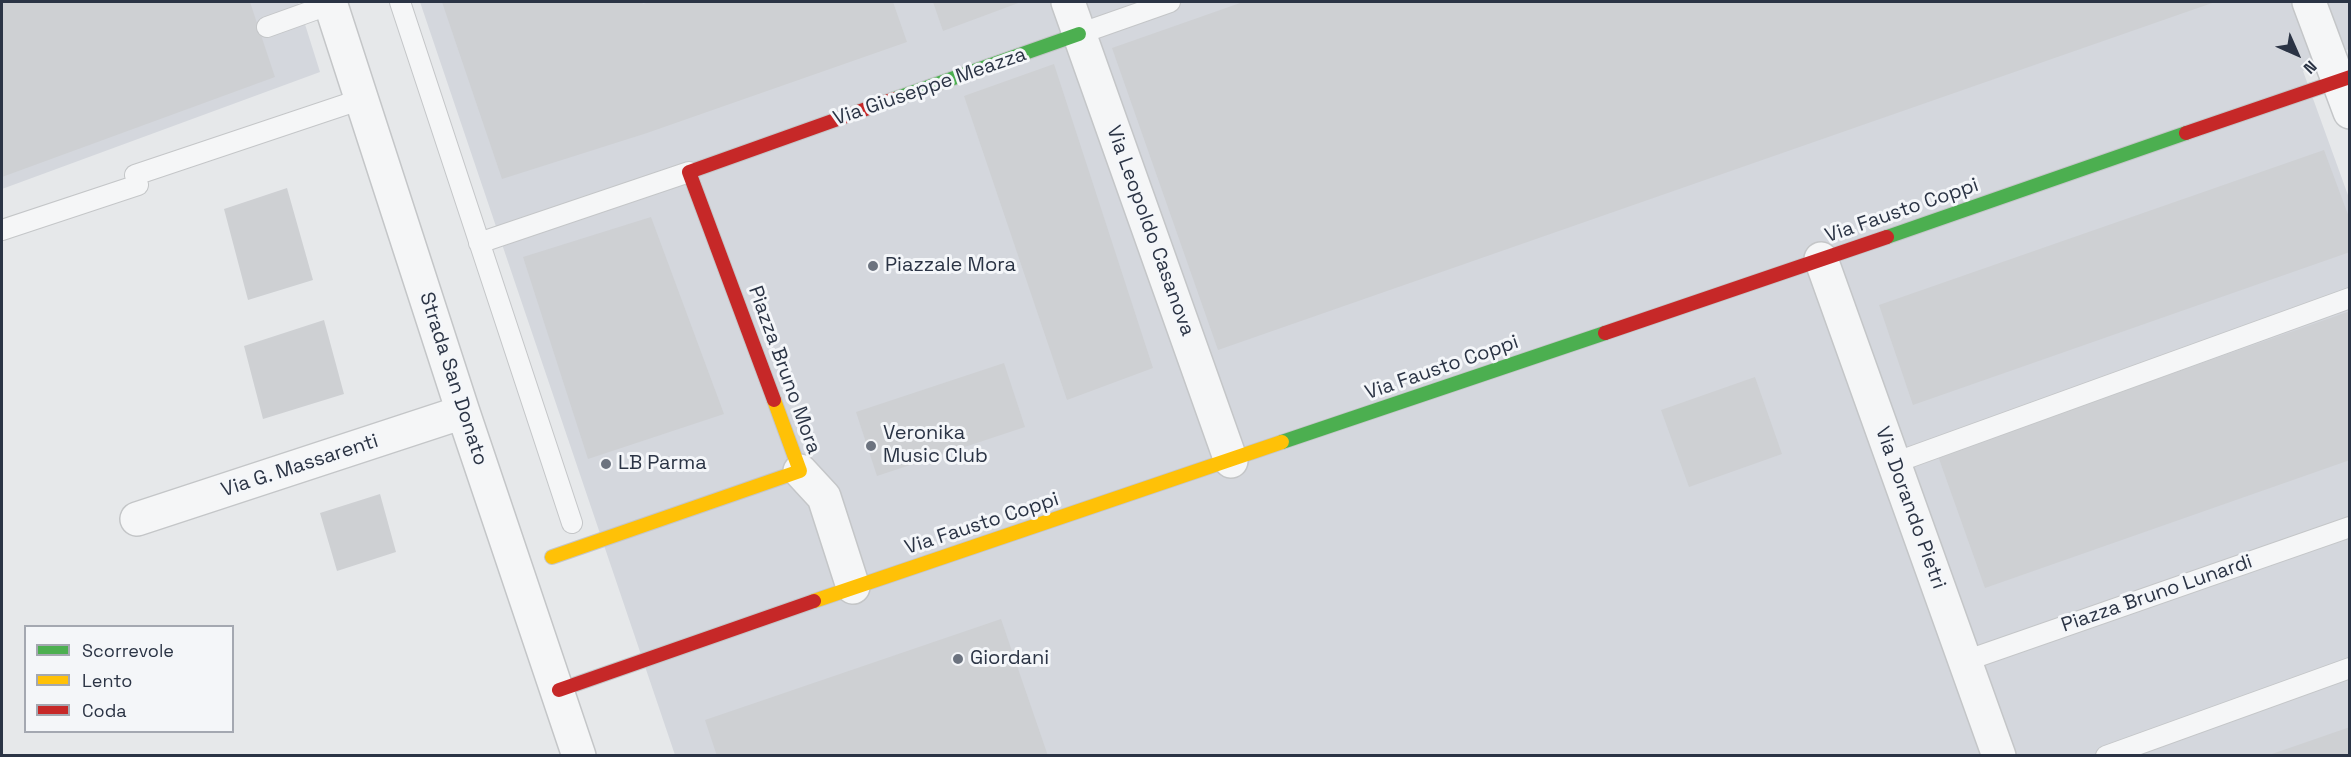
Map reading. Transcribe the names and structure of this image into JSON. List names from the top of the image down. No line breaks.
{"streets":{"street":["Via Giuseppe Meazza","Via Fausto Coppi","Via Leopoldo Casanova","Piazza Bruno Mora","Strada San Donato","Via G. Massarenti","Via Dorando Pietri"],"lane":["Piazza Bruno Lunardi"]},"crossings":[["Via Giuseppe Meazza","Via Leopoldo Casanova"],["Via Giuseppe Meazza","Piazza Bruno Mora"],["Via Fausto Coppi","Via Leopoldo Casanova"],["Via Fausto Coppi","Strada San Donato"],["Via Fausto Coppi","Via Dorando Pietri"],["Strada San Donato","Via G. Massarenti"],["Via Dorando Pietri","Piazza Bruno Lunardi"]],"places":["Piazzale Mora","Veronika Music Club","LB Parma","Giordani"],"legend":["Scorrevole","Lento","Coda"],"north":"bottom right"}
